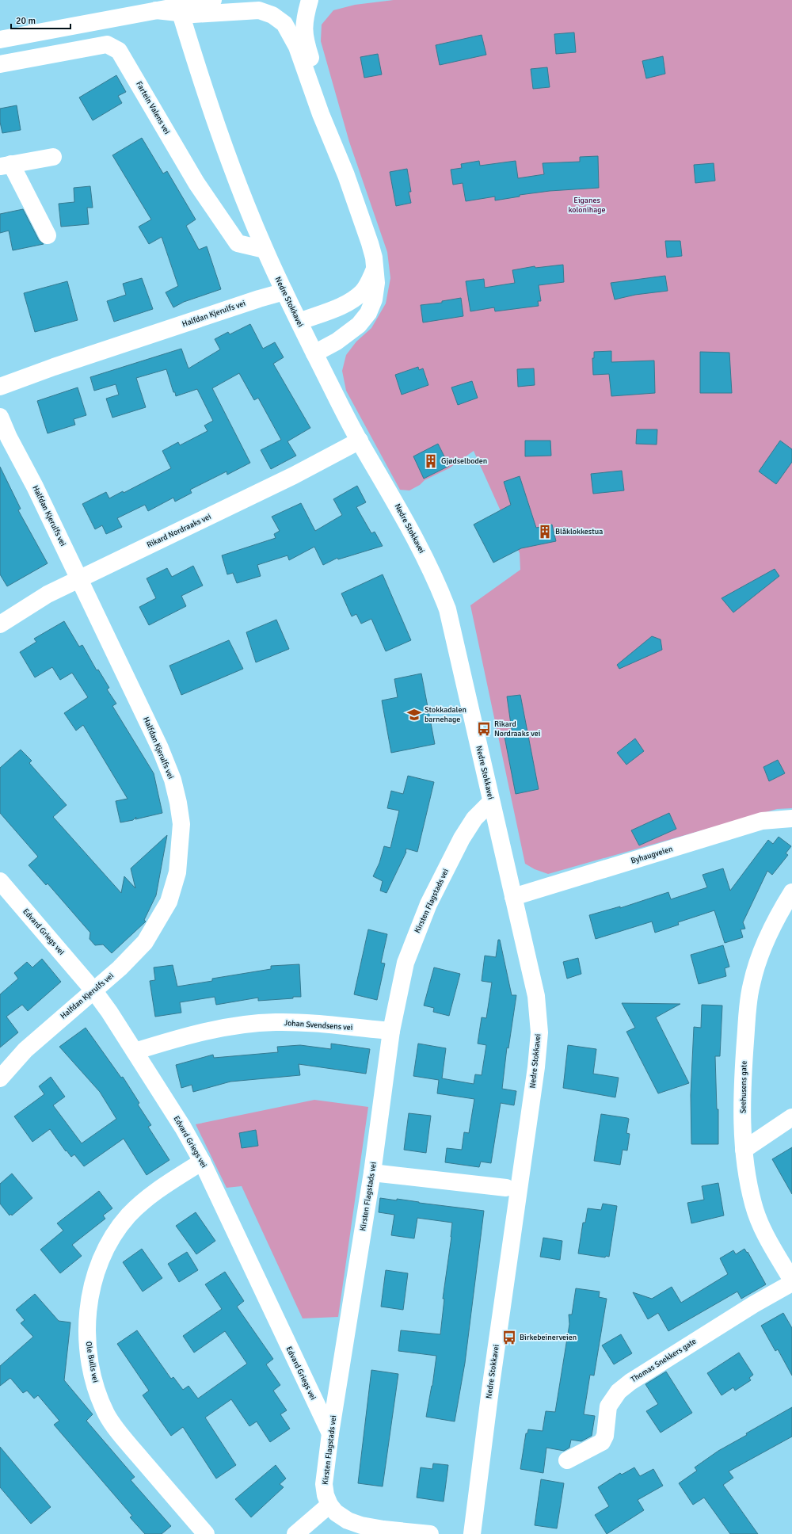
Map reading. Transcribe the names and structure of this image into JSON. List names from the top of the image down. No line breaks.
{"streets":{"street":["Fartein Valens vei","Nedre Stokkavei","Halfdan Kjerulfs vei","Rikard Nordraaks vei","Byhaugveien","Kirsten Flagstads vei","Edvard Griegs vei","Johan Svendsens vei","Seehusens gate","Thomas Snekkers gate","Ole Bulls vei"]},"crossings":[["Fartein Valens vei","Nedre Stokkavei"],["Nedre Stokkavei","Halfdan Kjerulfs vei"],["Nedre Stokkavei","Rikard Nordraaks vei"],["Nedre Stokkavei","Byhaugveien"],["Nedre Stokkavei","Kirsten Flagstads vei"],["Halfdan Kjerulfs vei","Rikard Nordraaks vei"],["Halfdan Kjerulfs vei","Edvard Griegs vei"],["Kirsten Flagstads vei","Edvard Griegs vei"],["Kirsten Flagstads vei","Johan Svendsens vei"],["Edvard Griegs vei","Johan Svendsens vei"],["Edvard Griegs vei","Ole Bulls vei"]],"parks":["Eiganes kolonihage"],"places":{"building":["Gjødselboden","Blåklokkestua"],"school or university":["Stokkadalen barnehage"],"bus stop":["Rikard Nordraaks vei","Birkebeinerveien"]},"scale_bar":"20 m"}
